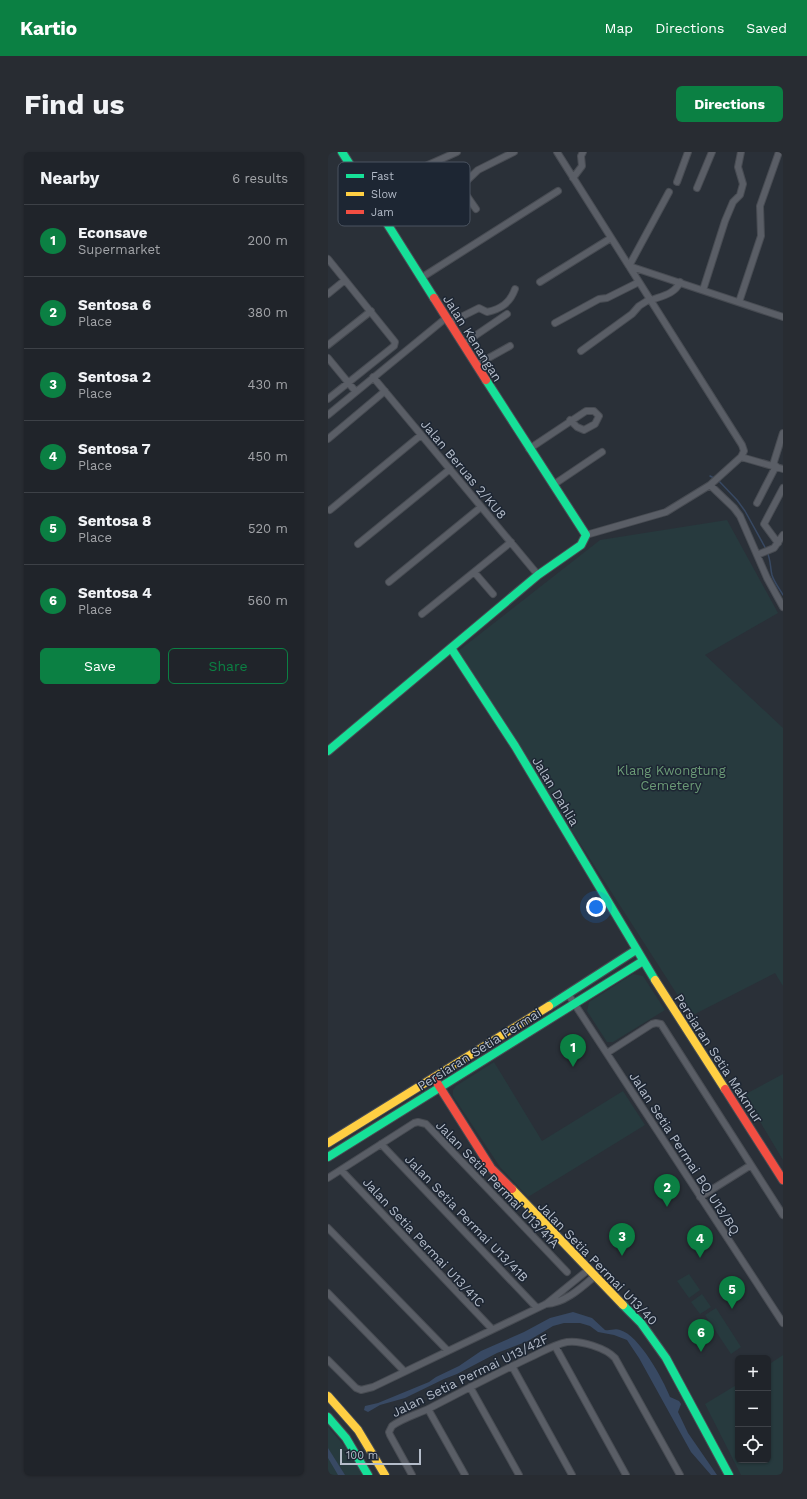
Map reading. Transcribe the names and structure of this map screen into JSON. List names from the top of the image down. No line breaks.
{"streets":{"street":["Jalan Kenangan","Jalan Beruas 2/KU8","Jalan Dahlia","Persiaran Setia Permai","Persiaran Setia Makmur","Jalan Setia Permai BQ U13/BQ","Jalan Setia Permai U13/41A","Jalan Setia Permai U13/41B","Jalan Setia Permai U13/41C","Jalan Setia Permai U13/40","Jalan Setia Permai U13/42F"]},"crossings":[["Jalan Dahlia","Persiaran Setia Permai"],["Jalan Dahlia","Persiaran Setia Makmur"],["Persiaran Setia Permai","Persiaran Setia Makmur"],["Persiaran Setia Permai","Jalan Setia Permai BQ U13/BQ"],["Persiaran Setia Permai","Jalan Setia Permai U13/40"],["Jalan Setia Permai U13/41A","Jalan Setia Permai U13/41B"],["Jalan Setia Permai U13/41A","Jalan Setia Permai U13/41C"]],"parks":["Klang Kwongtung Cemetery"],"legend":["Fast","Slow","Jam"],"scale_bar":"100 m","page":{"header":"Kartio","nav":["Map","Directions","Saved"],"buttons":["Directions",["Save","Share"]],"title":"Find us","heading":["Nearby","6 results"],"list":[{"mark":"1","name":"Econsave","note":"Supermarket","value":"200 m"},{"mark":"2","name":"Sentosa 6","note":"Place","value":"380 m"},{"mark":"3","name":"Sentosa 2","note":"Place","value":"430 m"},{"mark":"4","name":"Sentosa 7","note":"Place","value":"450 m"},{"mark":"5","name":"Sentosa 8","note":"Place","value":"520 m"},{"mark":"6","name":"Sentosa 4","note":"Place","value":"560 m"}],"pins":["1","2","3","4","5","6"],"map_buttons":["+","−"],"scale":"100 m"}}
